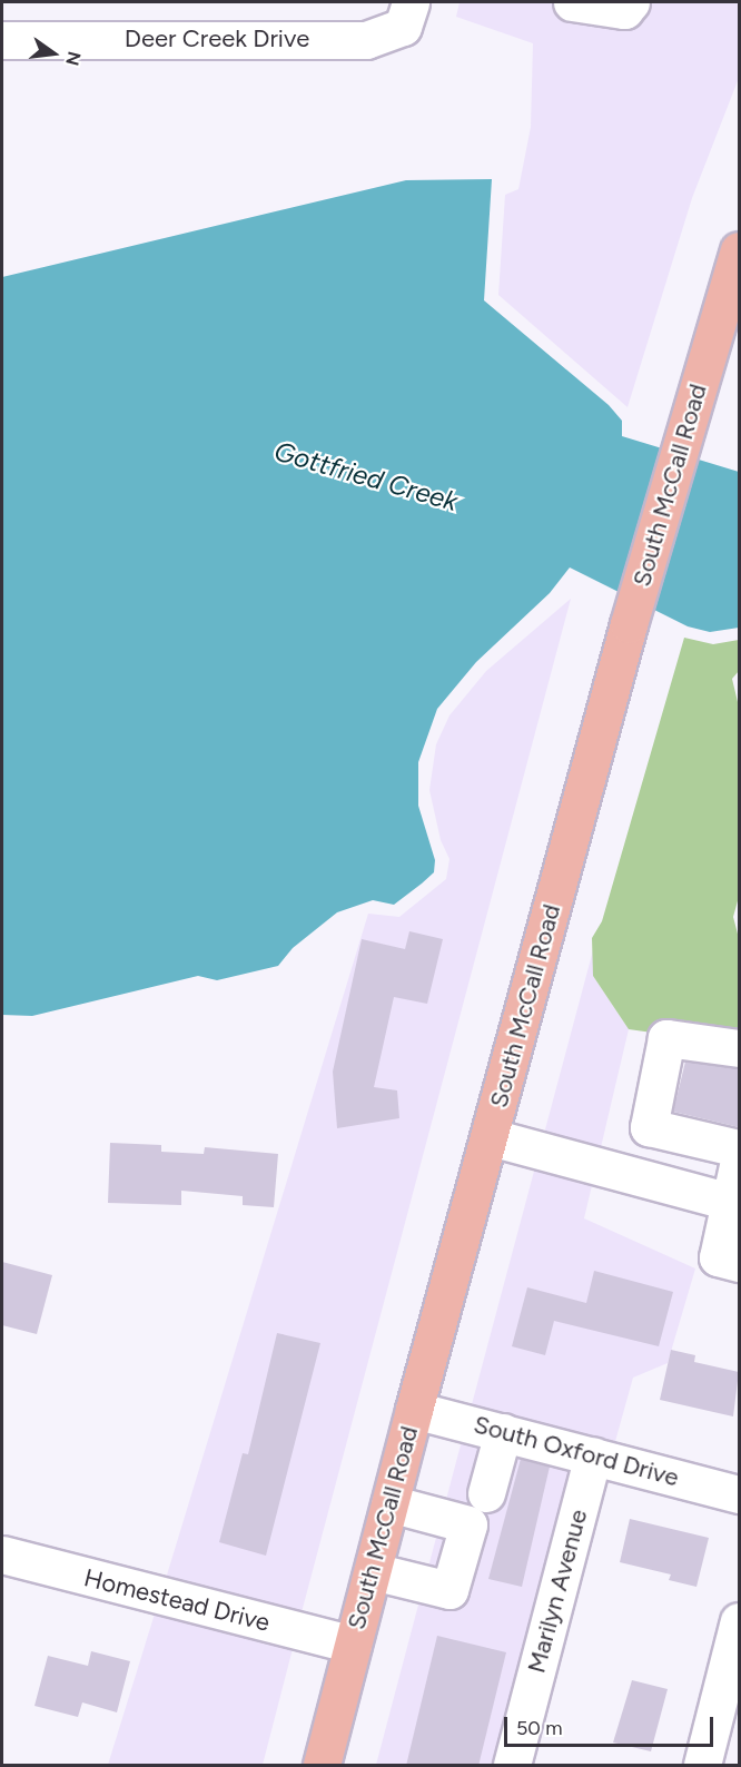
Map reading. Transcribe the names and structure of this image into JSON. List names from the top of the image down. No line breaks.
{"streets":{"main road":["South McCall Road"],"street":["Deer Creek Drive","South Oxford Drive","Marilyn Avenue","Homestead Drive"]},"crossings":[["South McCall Road","South Oxford Drive"],["South McCall Road","Homestead Drive"],["South Oxford Drive","Marilyn Avenue"]],"water":["Gottfried Creek"],"scale_bar":"50 m","north":"right"}
